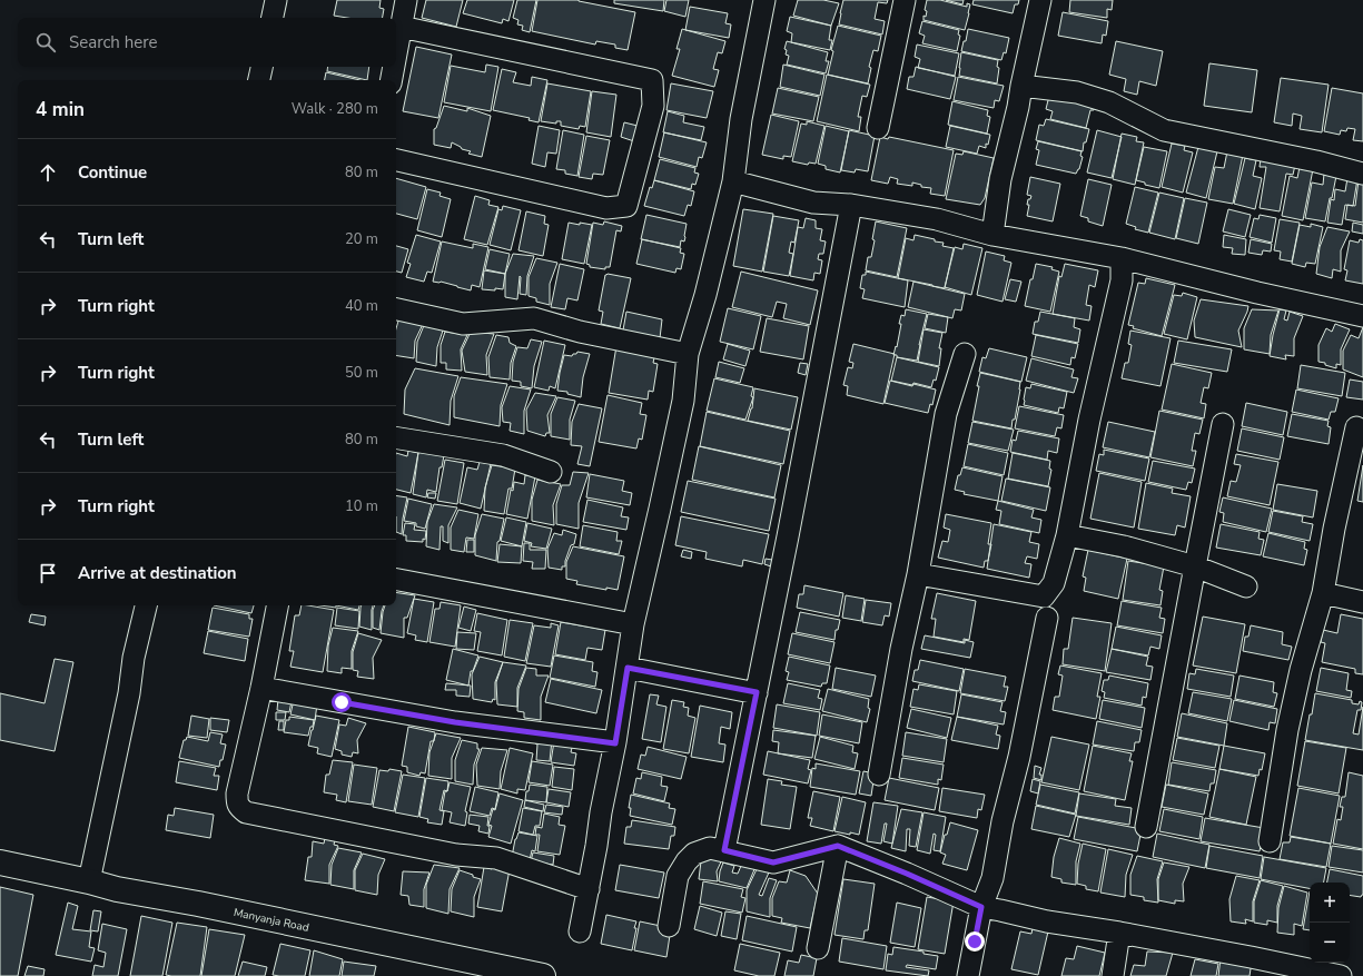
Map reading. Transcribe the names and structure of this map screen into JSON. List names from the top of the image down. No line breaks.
{"streets":{"main road":["Manyanja Road"]},"page":{"search":"Search here","heading":["4 min","Walk · 280 m"],"list":[["Continue","80 m"],["Turn left","20 m"],["Turn right","40 m"],["Turn right","50 m"],["Turn left","80 m"],["Turn right","10 m"],"Arrive at destination"],"map_buttons":["+","−"]}}
